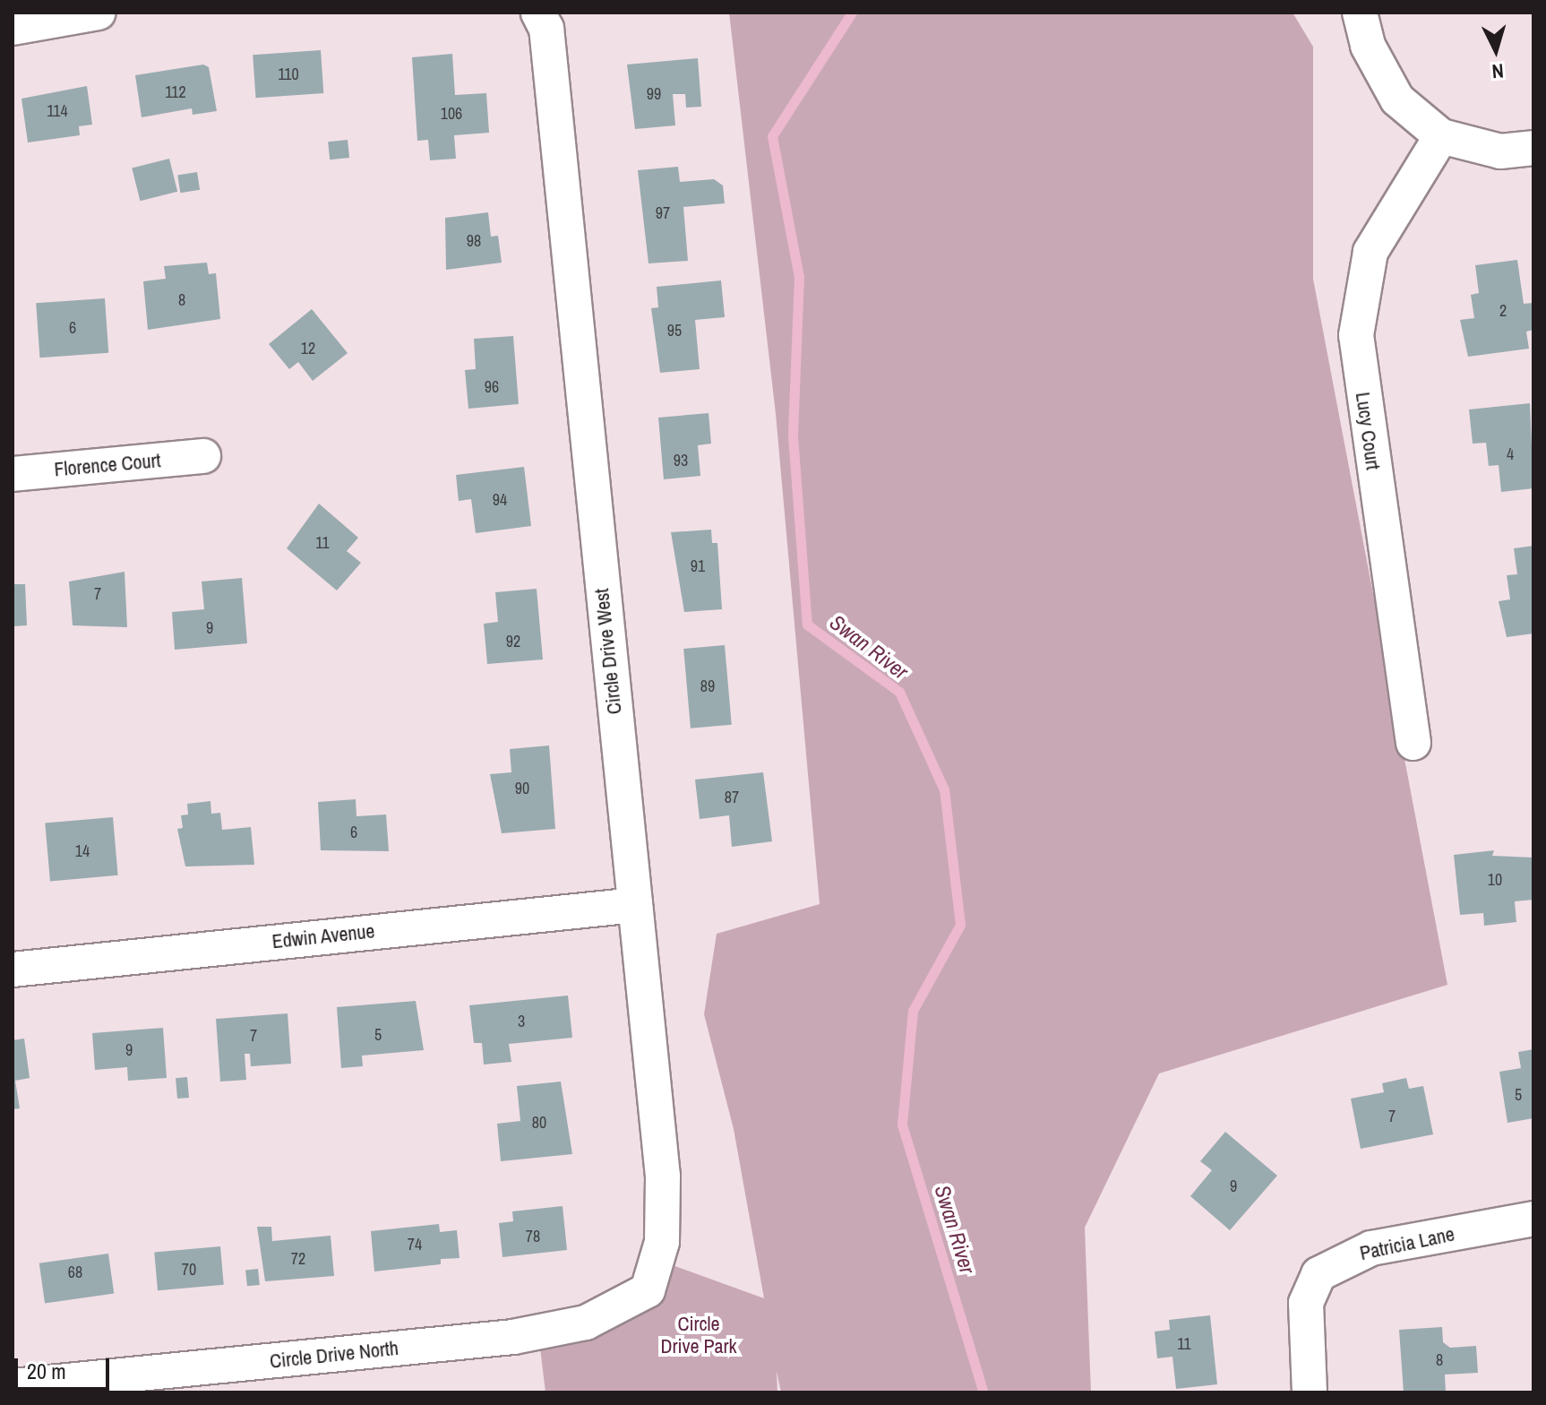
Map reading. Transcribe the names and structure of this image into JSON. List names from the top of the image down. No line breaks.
{"streets":{"street":["Lucy Court","Florence Court","Circle Drive West","Edwin Avenue","Patricia Lane","Circle Drive North"]},"crossings":[["Circle Drive West","Edwin Avenue"],["Circle Drive West","Circle Drive North"]],"water":["Swan River"],"parks":["Circle Drive Park"],"house_numbers":["110","112","99","114","106","97","98","8","2","6","95","12","96","4","93","94","11","91","7","9","92","89","90","87","6","14","10","3","5","7","9","5","7","80","9","78","74","72","70","68","11","8"],"scale_bar":"20 m","north":"bottom"}
